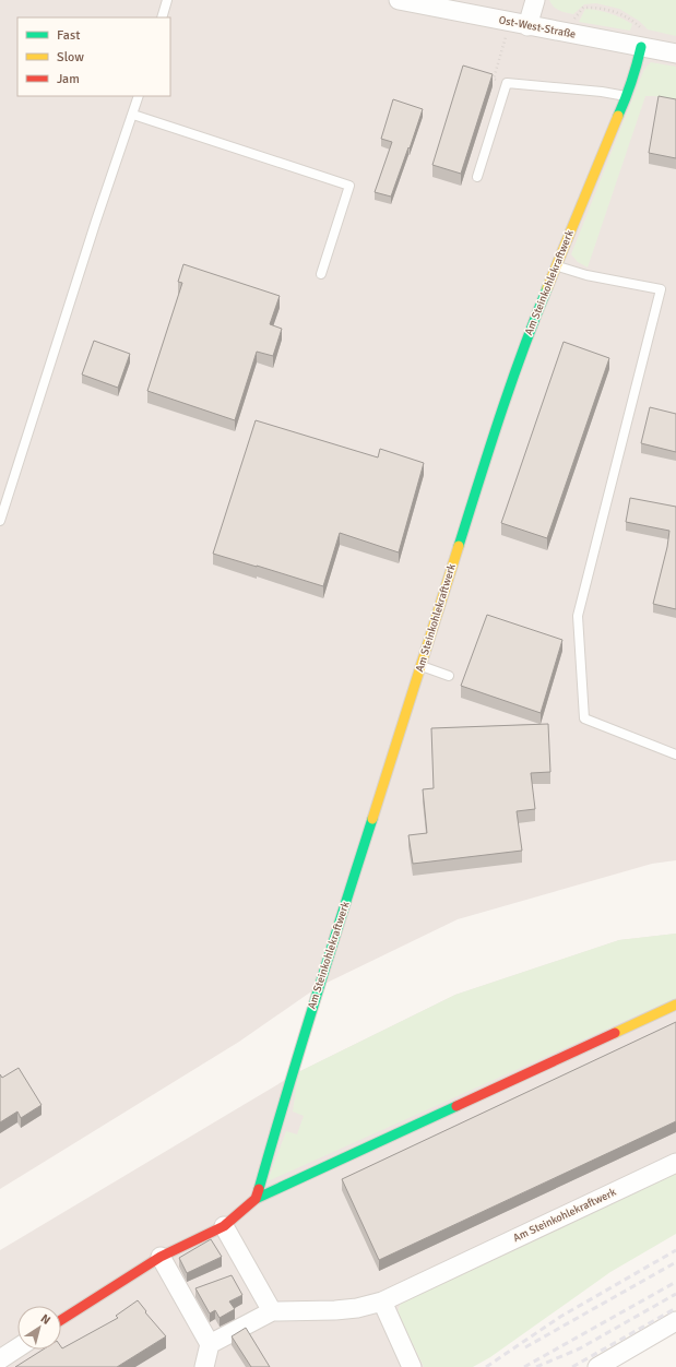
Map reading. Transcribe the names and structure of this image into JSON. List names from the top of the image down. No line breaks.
{"streets":{"street":["Ost-West-Straße","Am Steinkohlekraftwerk"]},"crossings":[["Ost-West-Straße","Am Steinkohlekraftwerk"]],"legend":["Fast","Slow","Jam"],"north":"top right"}
